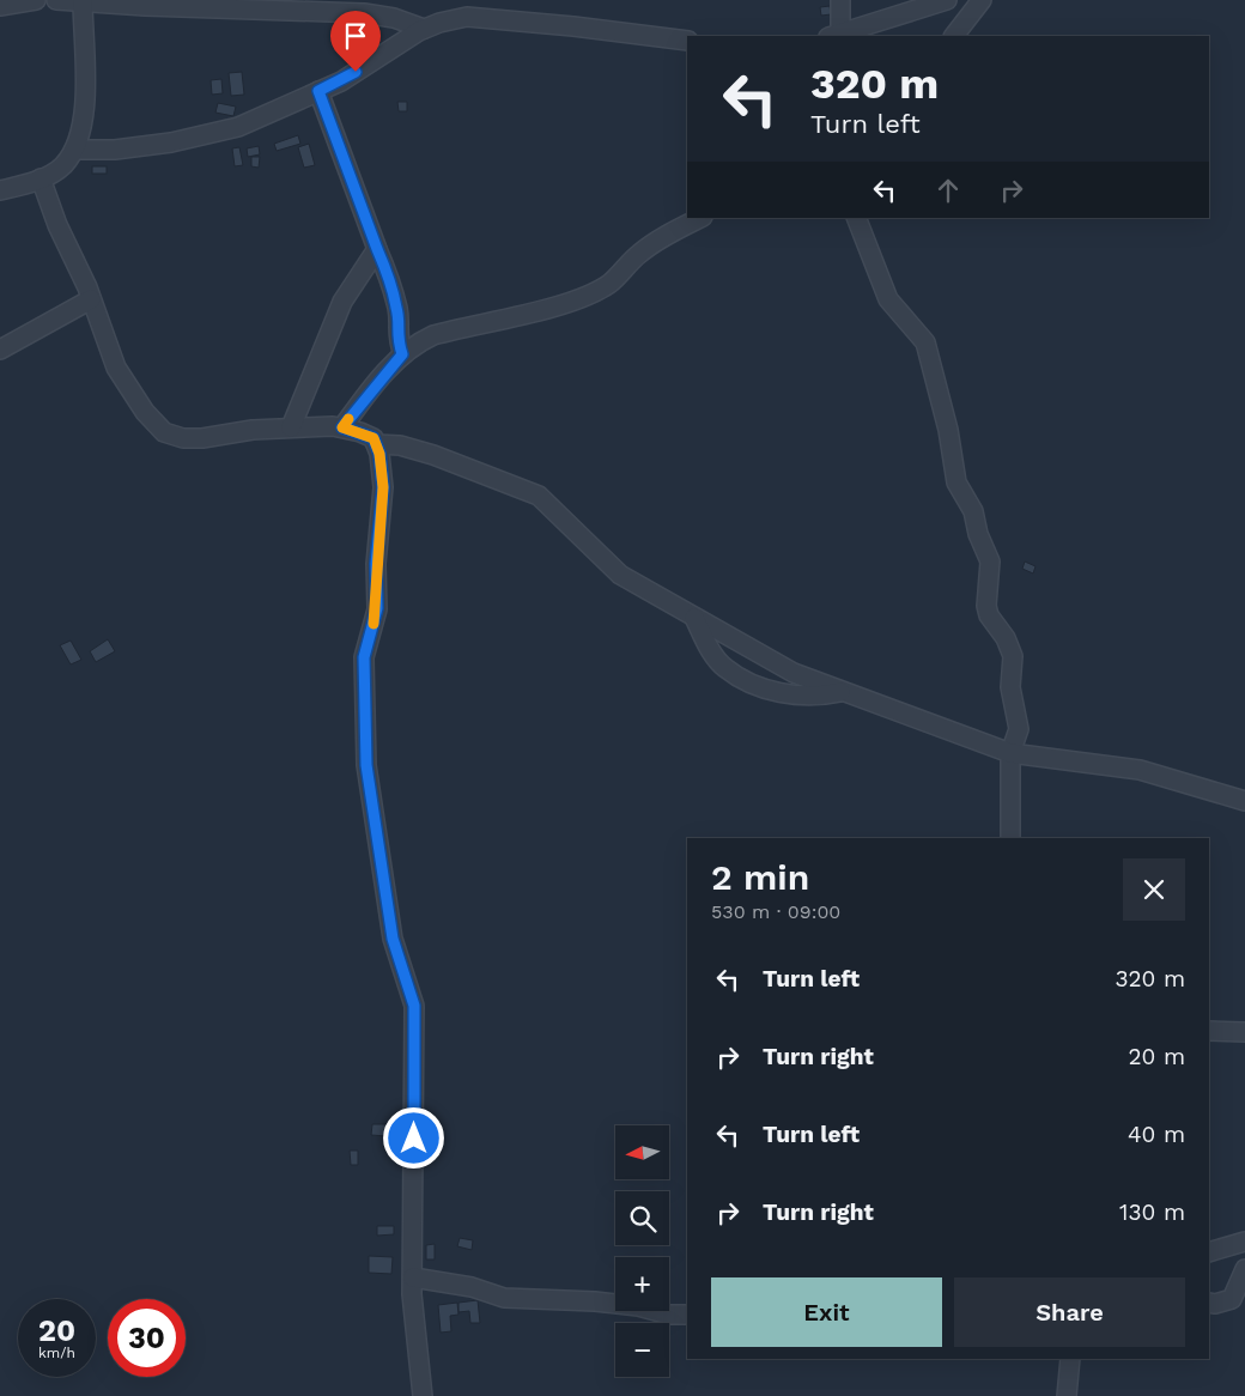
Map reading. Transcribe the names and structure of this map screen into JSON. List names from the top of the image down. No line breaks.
{"north":"left","page":{"turn":["320 m","Turn left"],"heading":["2 min","530 m · 09:00"],"list":[{"name":"Turn left","value":"320 m"},{"name":"Turn right","value":"20 m"},{"name":"Turn left","value":"40 m"},{"name":"Turn right","value":"130 m"}],"map_buttons":["+","−"],"buttons":["Exit","Share"],"speed":"20 km/h","limit":"30"}}
